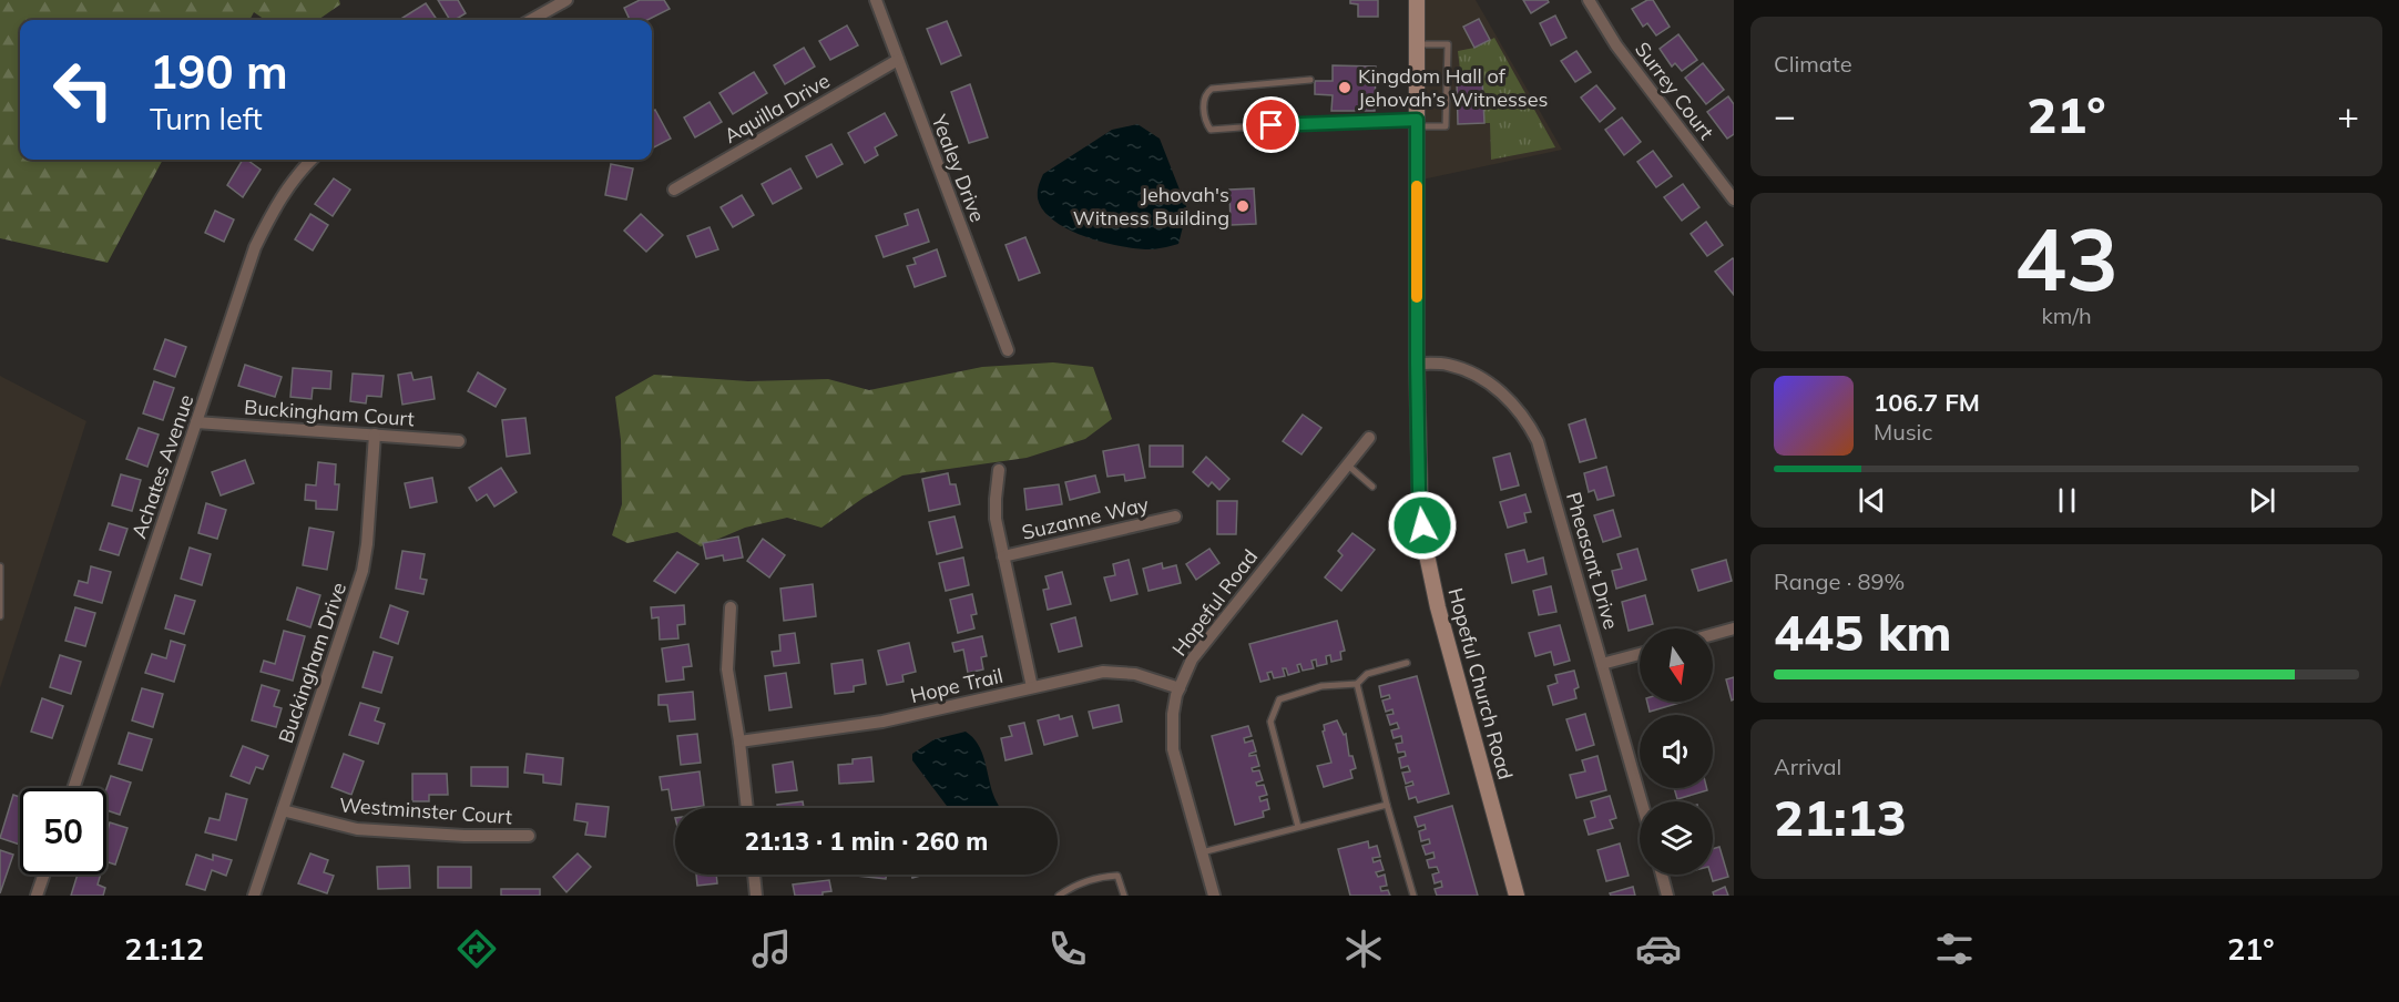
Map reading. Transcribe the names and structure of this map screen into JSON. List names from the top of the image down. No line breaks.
{"streets":{"main road":["Hopeful Church Road"],"street":["Surrey Court","Aquilla Drive","Yealey Drive","Buckingham Court","Achates Avenue","Suzanne Way","Pheasant Drive","Hopeful Road","Buckingham Drive","Hope Trail","Westminster Court"]},"crossings":[["Aquilla Drive","Yealey Drive"],["Buckingham Court","Achates Avenue"],["Buckingham Court","Buckingham Drive"],["Pheasant Drive","Hopeful Church Road"],["Hopeful Road","Hope Trail"],["Buckingham Drive","Westminster Court"]],"places":["Kingdom Hall of Jehovah’s Witnesses","Jehovah's Witness Building"],"north":"bottom","page":{"tile":["Climate",["43","km/h"],["Range · 89%","445 km"],["Arrival","21:13"]],"turn":["190 m","Turn left"],"heat":["−","21°","+"],"song":["106.7 FM","Music"],"limit":"50","trip":"21:13 · 1 min · 260 m","tabs":["21:12","21°"]}}
